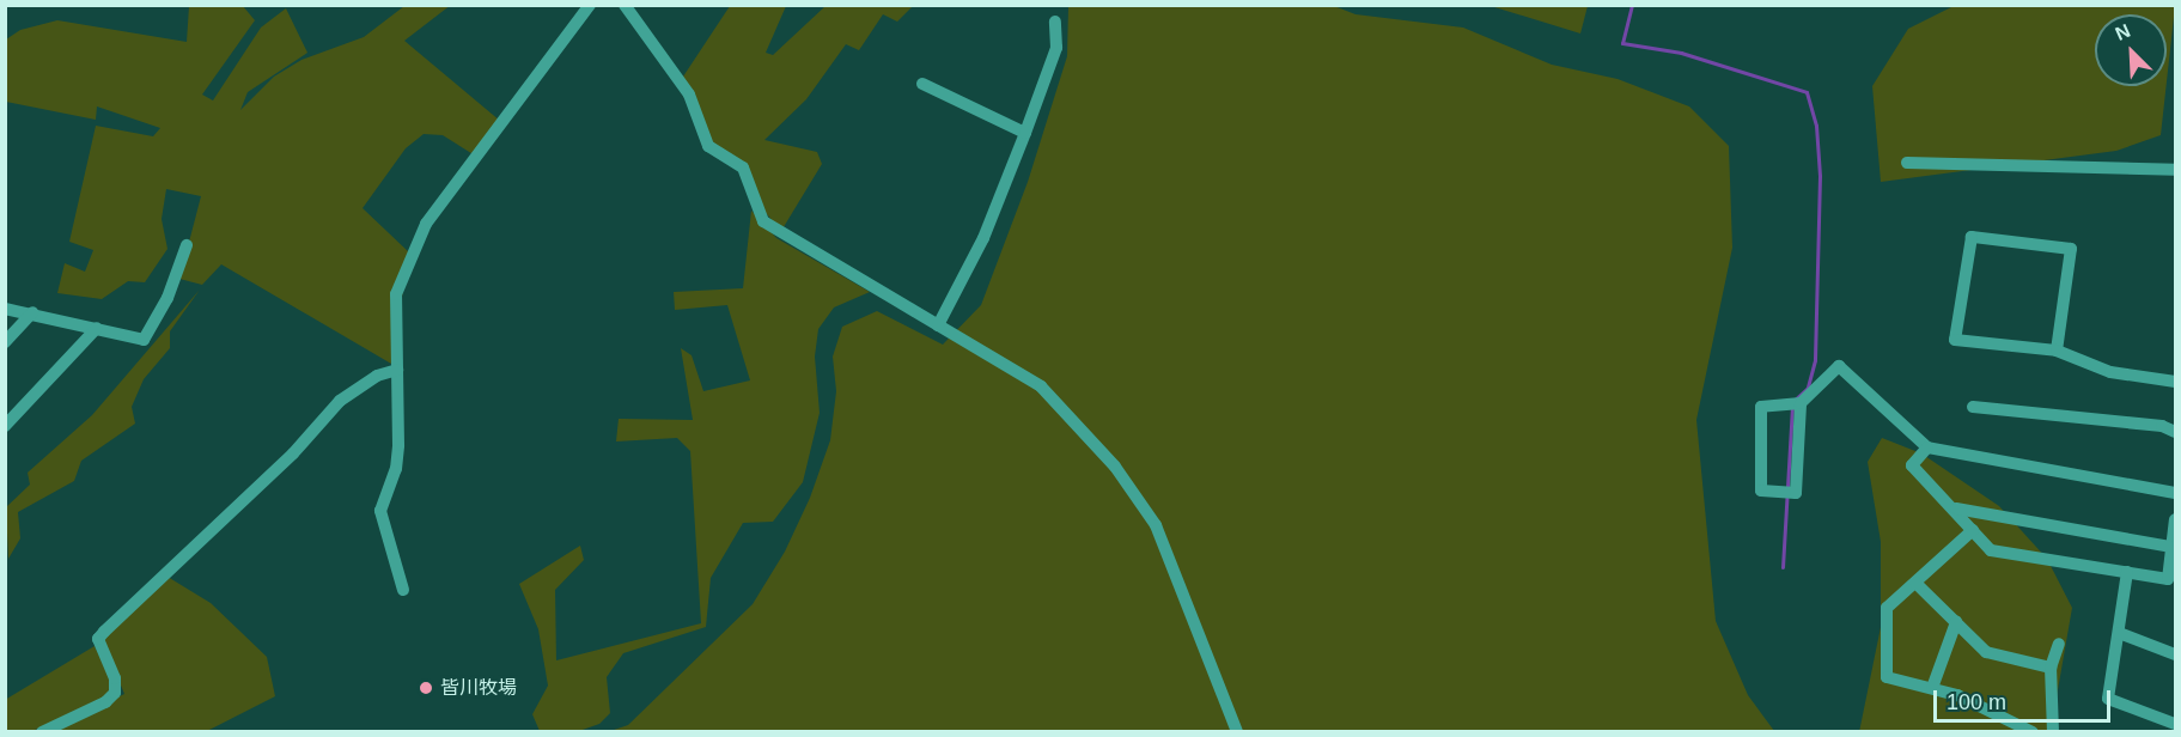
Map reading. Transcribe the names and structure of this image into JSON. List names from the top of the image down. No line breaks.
{"places":["皆川牧場"],"scale_bar":"100 m","north":"top left"}
